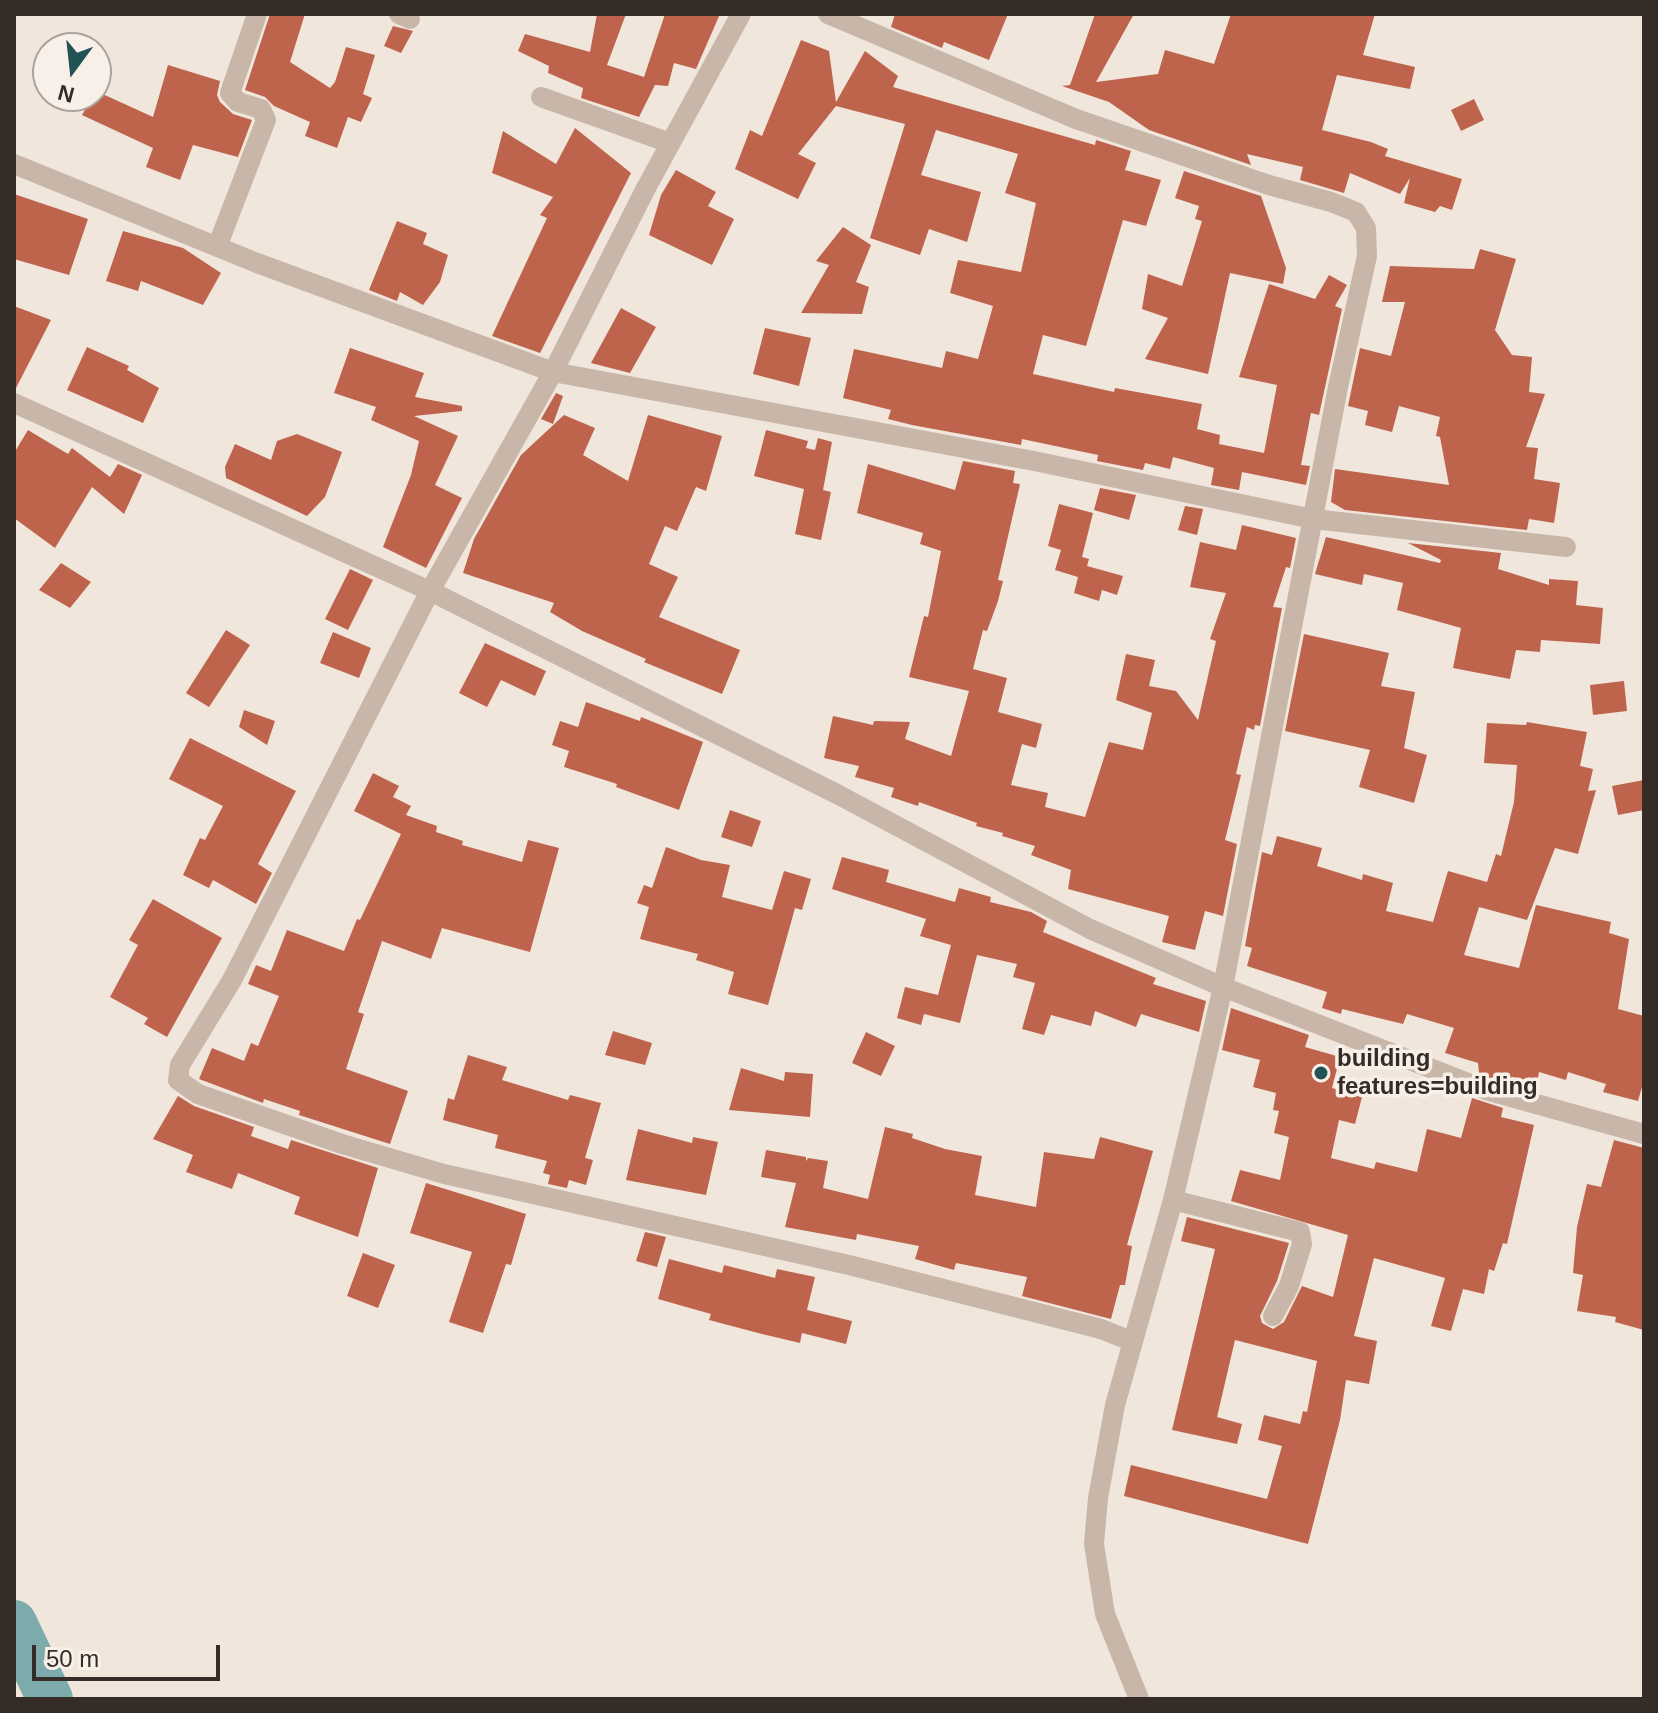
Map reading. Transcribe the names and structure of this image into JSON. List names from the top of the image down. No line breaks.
{"places":["building features=building"],"scale_bar":"50 m","north":"bottom"}
